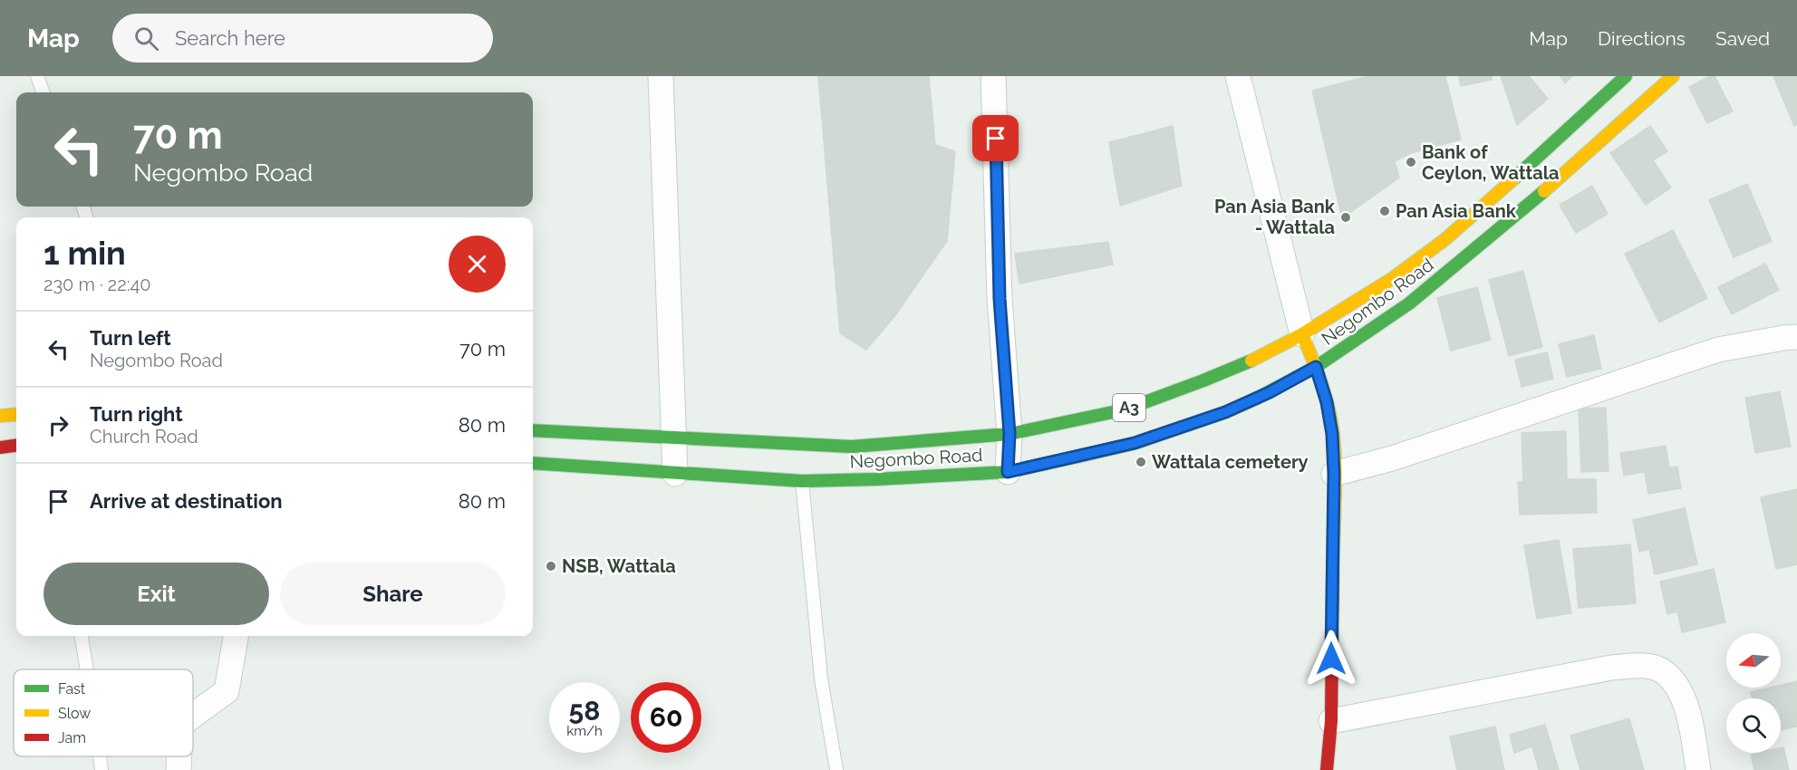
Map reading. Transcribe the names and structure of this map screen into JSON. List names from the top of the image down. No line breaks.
{"streets":{"main road":["Negombo Road","A3"]},"places":["Bank of Ceylon, Wattala","Pan Asia Bank","Pan Asia Bank - Wattala","Wattala cemetery","NSB, Wattala"],"legend":["Fast","Slow","Jam"],"north":"left","page":{"header":"Map","search":"Search here","nav":["Map","Directions","Saved"],"turn":["70 m","Negombo Road"],"heading":["1 min","230 m · 22:40"],"list":[{"name":"Turn left","note":"Negombo Road","value":"70 m"},{"name":"Turn right","note":"Church Road","value":"80 m"},{"name":"Arrive at destination","value":"80 m"}],"buttons":["Exit","Share"],"speed":"58 km/h","limit":"60"}}
